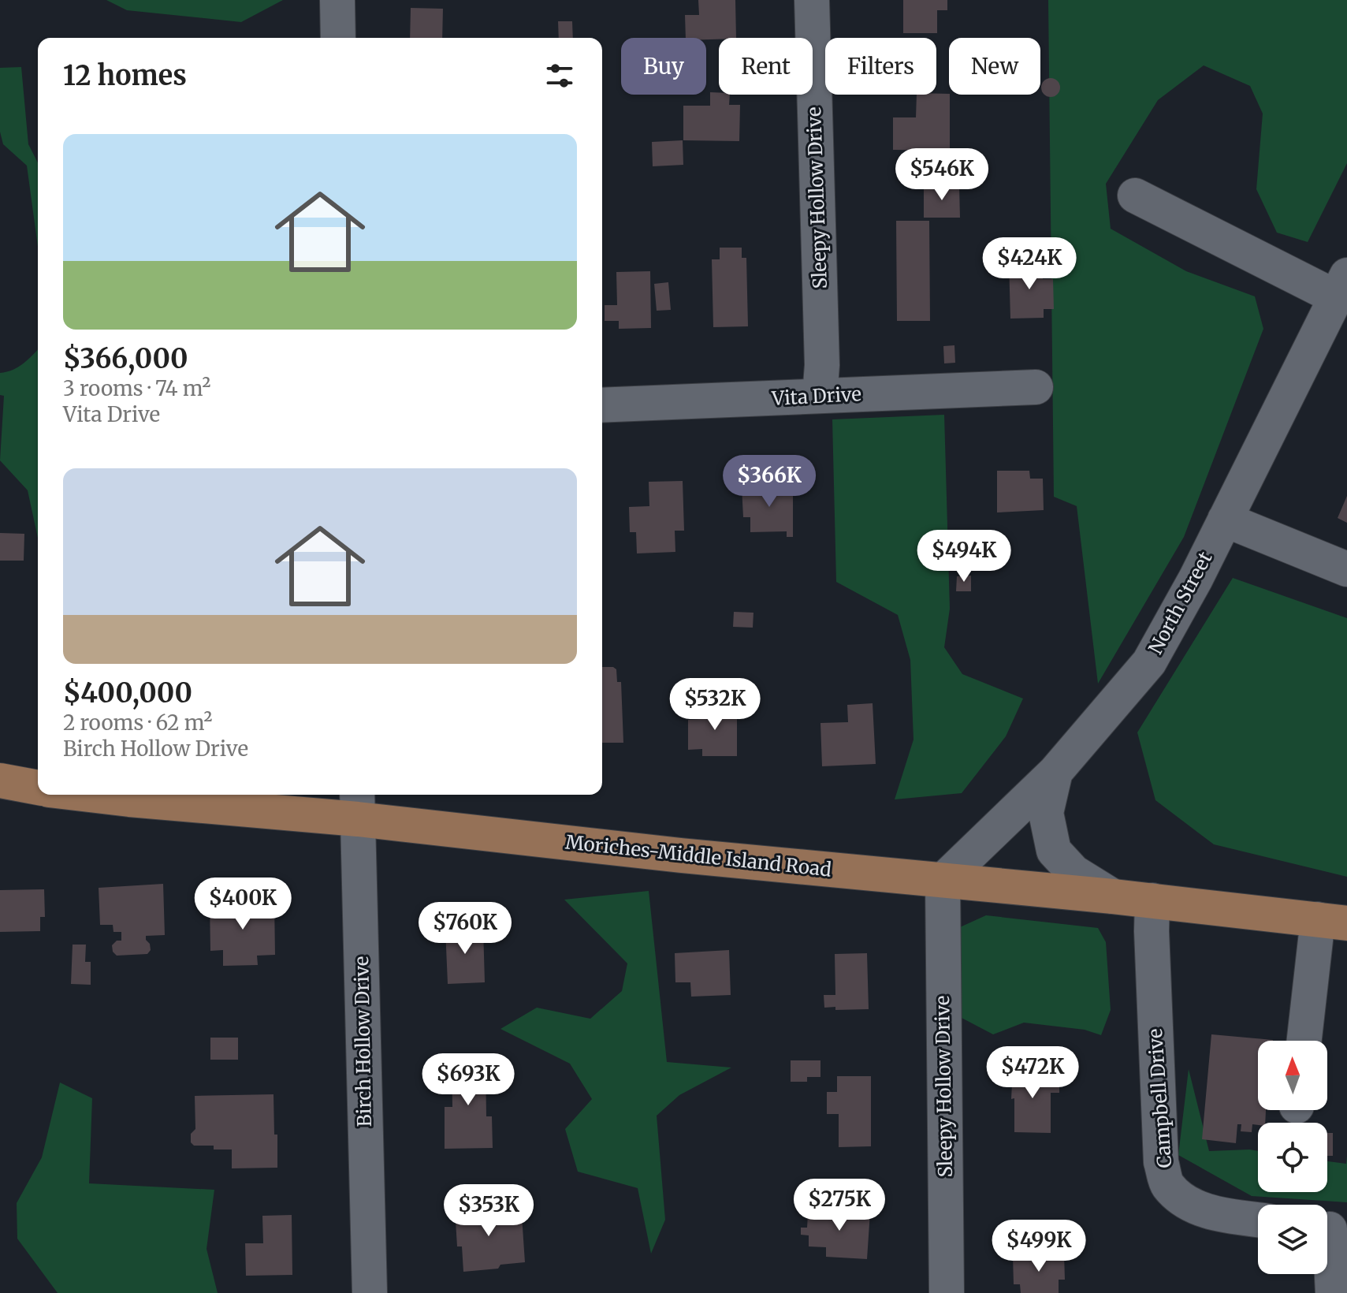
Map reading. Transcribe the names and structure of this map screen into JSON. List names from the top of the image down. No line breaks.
{"streets":{"main road":["Moriches-Middle Island Road"],"street":["Sleepy Hollow Drive","Vita Drive","North Street","Birch Hollow Drive","Campbell Drive"]},"crossings":[["Sleepy Hollow Drive","Vita Drive"],["Sleepy Hollow Drive","North Street"],["Sleepy Hollow Drive","Moriches-Middle Island Road"],["North Street","Moriches-Middle Island Road"],["Moriches-Middle Island Road","Birch Hollow Drive"],["Moriches-Middle Island Road","Campbell Drive"]],"north":"top","page":{"chip":["Buy","Rent","Filters","New"],"heading":"12 homes","list":[{"name":"$366,000","note":"3 rooms · 74 m² · Vita Drive"},{"name":"$400,000","note":"2 rooms · 62 m² · Birch Hollow Drive"}],"price":["$546K","$424K","$366K","$494K","$532K","$400K","$760K","$472K","$693K","$275K","$353K","$499K"]}}
